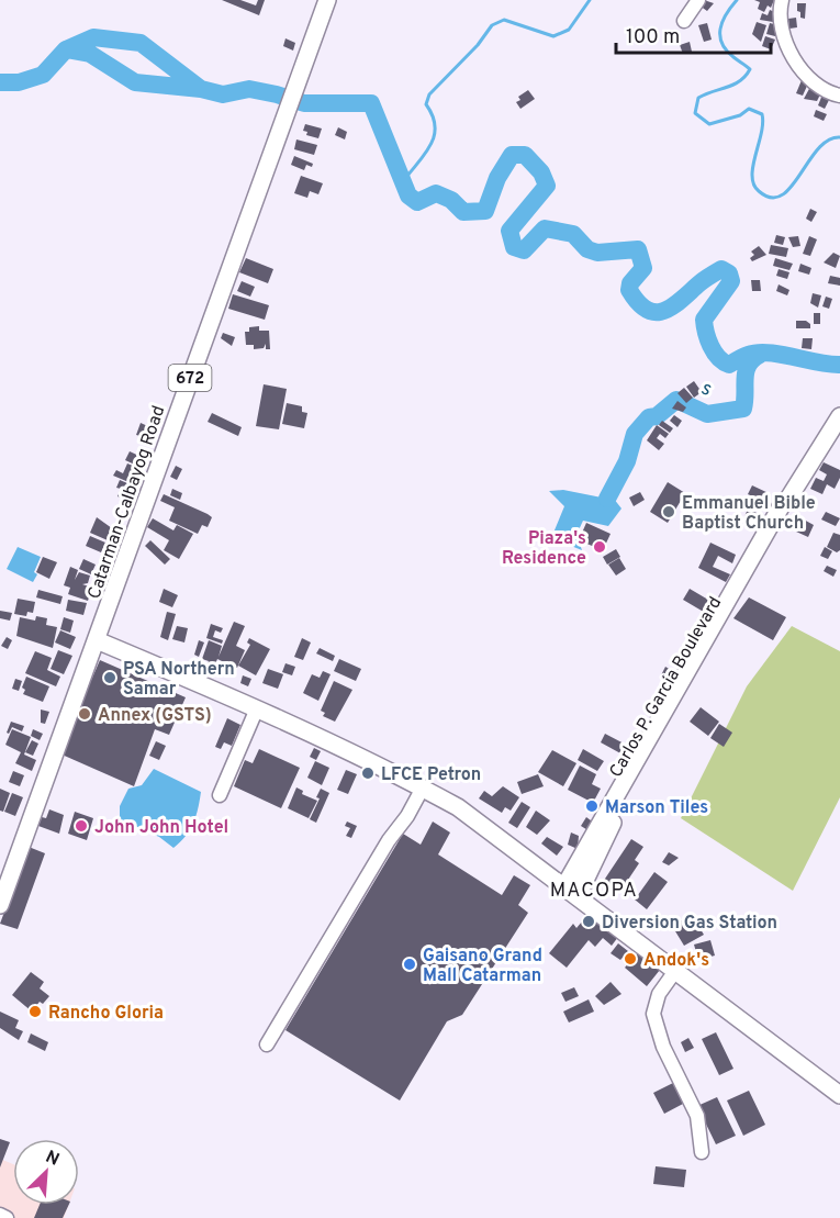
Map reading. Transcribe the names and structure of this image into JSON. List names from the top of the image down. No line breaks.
{"streets":{"main road":["672","Catarman-Calbayog Road","Carlos P. Garcia Boulevard"]},"districts":["MACOPA"],"water":["s"],"places":["Emmanuel Bible Baptist Church","Piaza's Residence","PSA Northern Samar","Annex (GSTS)","LFCE Petron","Marson Tiles","John John Hotel","Diversion Gas Station","Andok's","Gaisano Grand Mall Catarman","Rancho Gloria"],"scale_bar":"100 m","north":"top right"}
